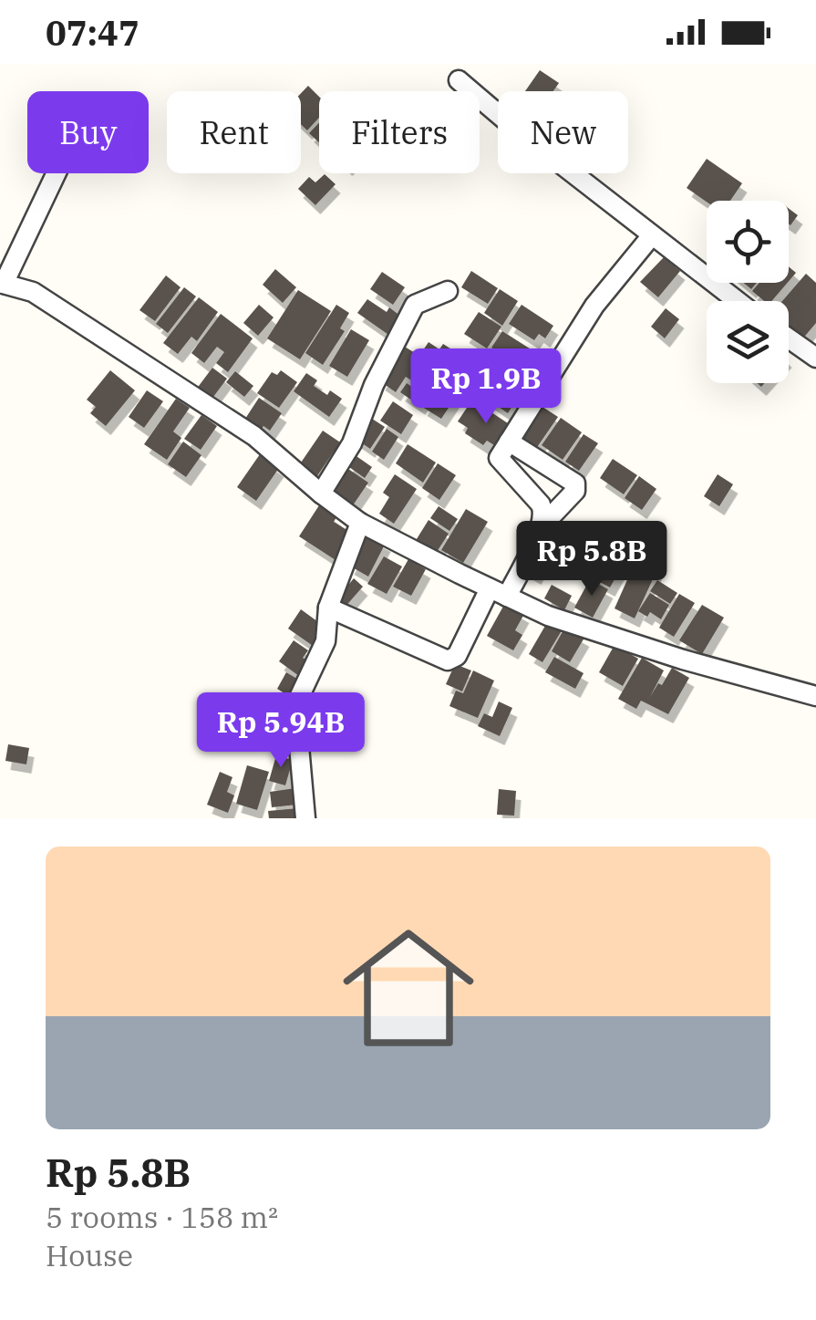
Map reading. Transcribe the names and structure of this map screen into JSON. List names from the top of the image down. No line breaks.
{"page":{"status":"07:47","chip":["Buy","Rent","Filters","New"],"price":["Rp 1.9B","Rp 5.8B","Rp 5.94B"],"list":[{"name":"Rp 5.8B","note":"5 rooms · 158 m² · House"}]}}
